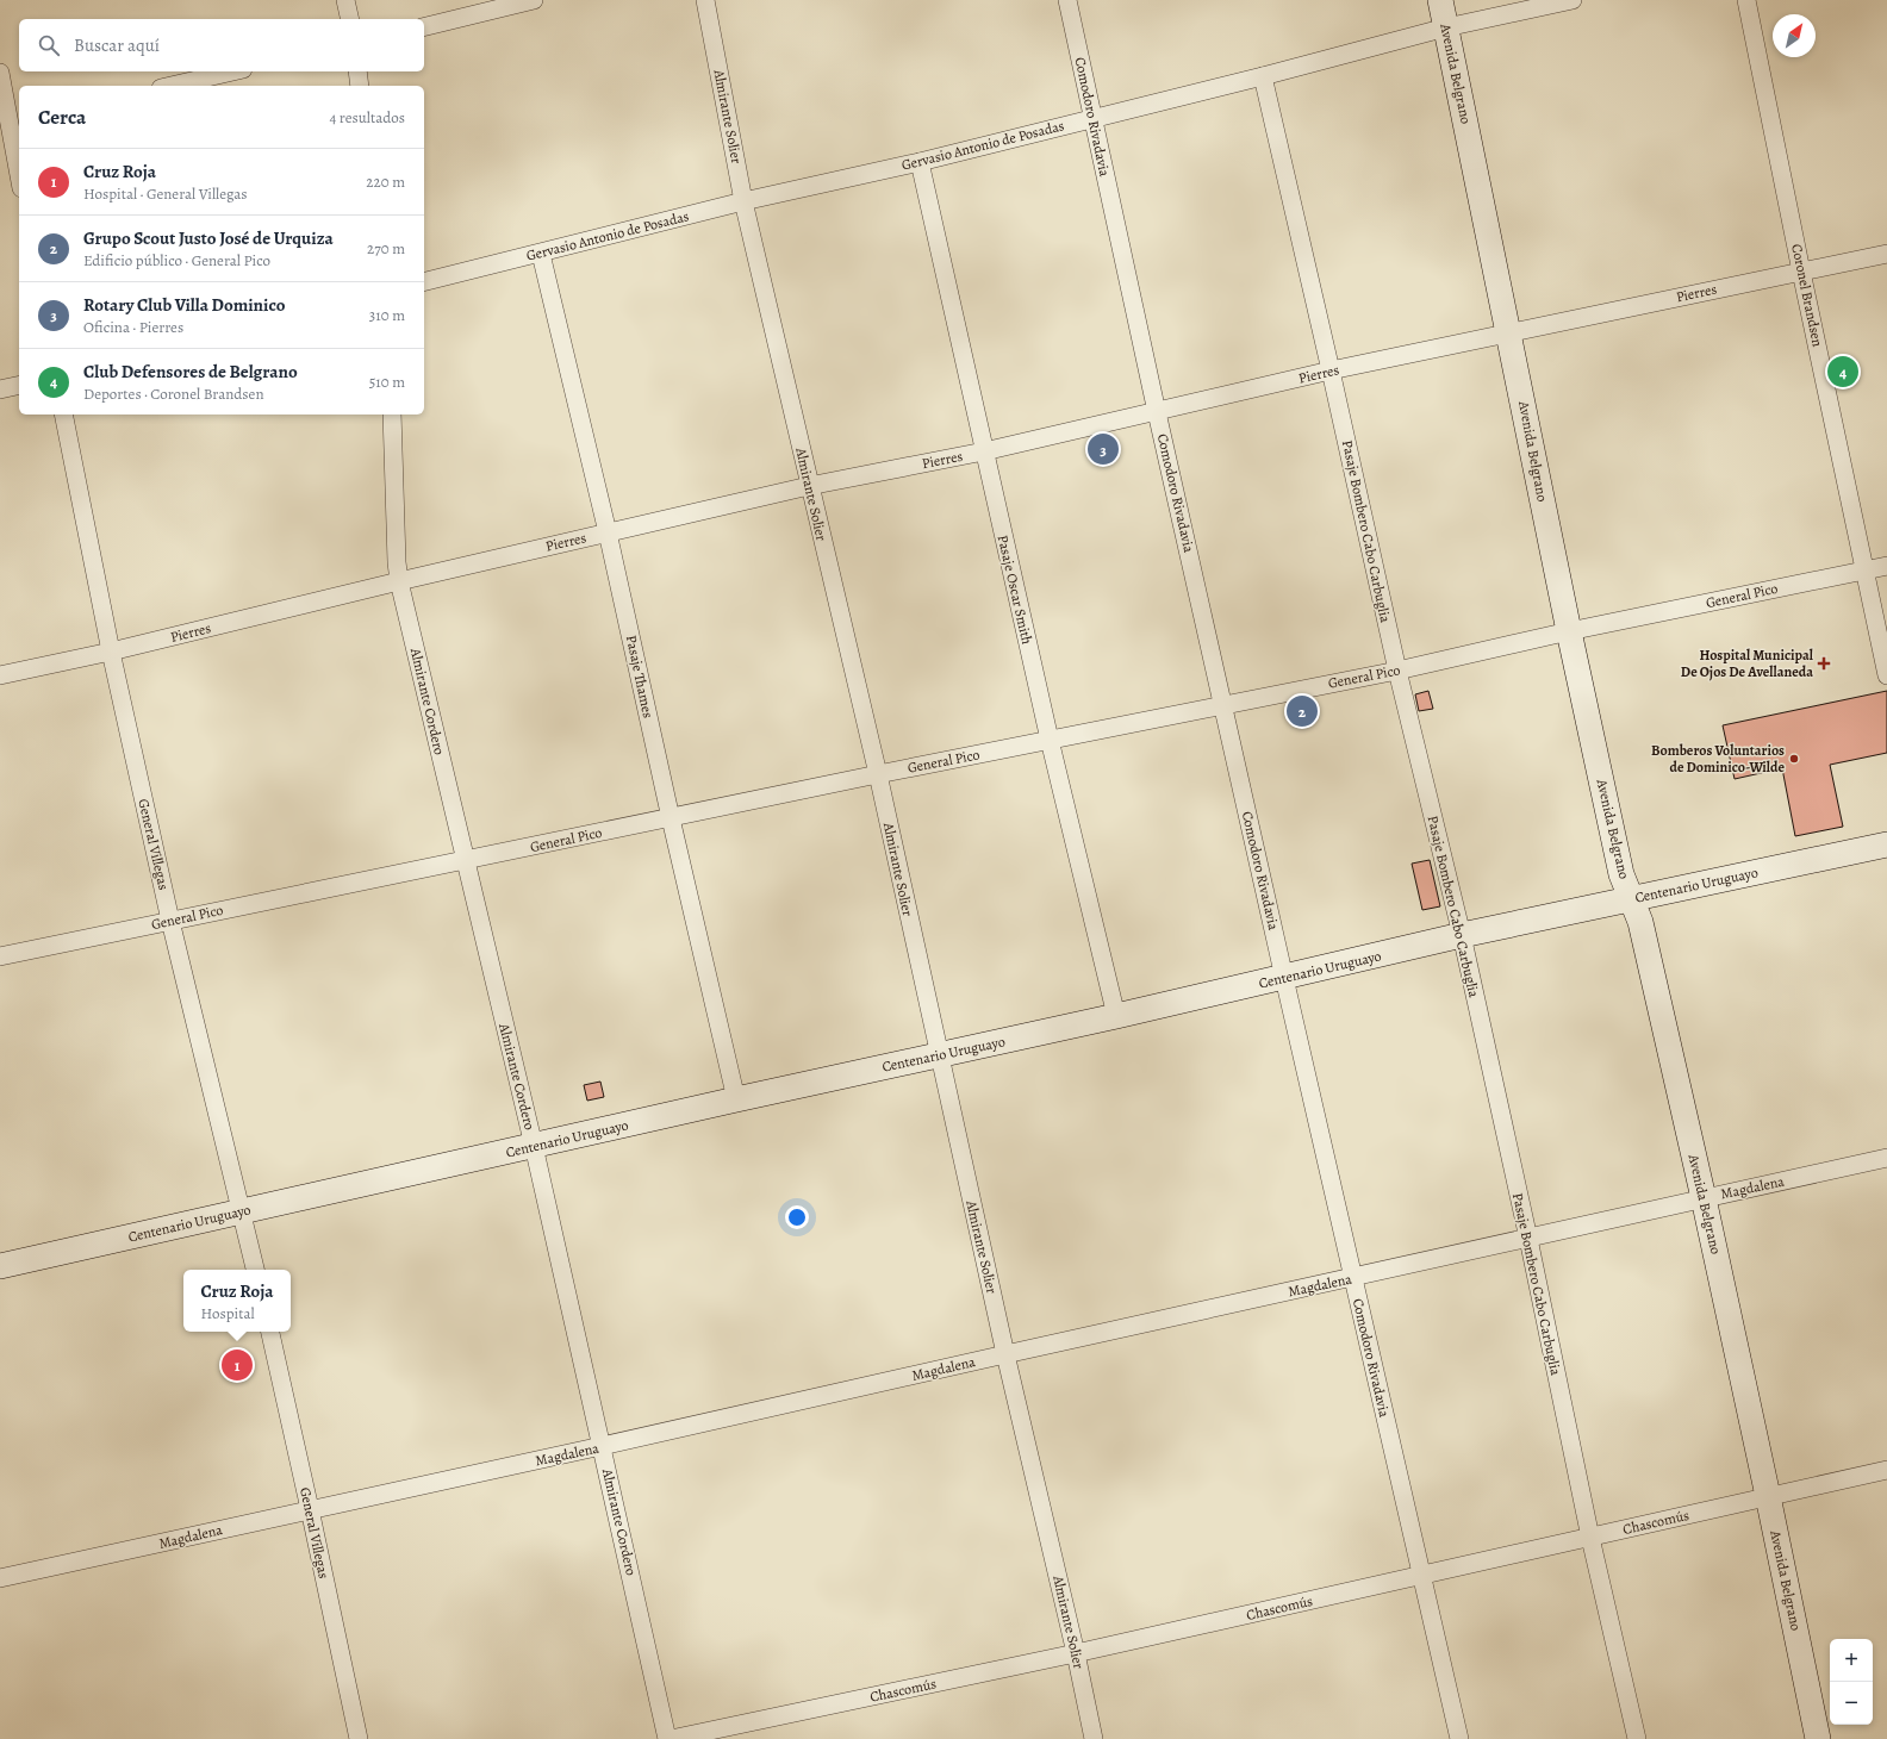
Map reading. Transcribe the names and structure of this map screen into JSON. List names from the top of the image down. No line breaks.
{"streets":{"main road":["Avenida Belgrano","Centenario Uruguayo"],"street":["Almirante Solier","Comodoro Rivadavia","Gervasio Antonio de Posadas","Pierres","Coronel Brandsen","Pasaje Bombero Cabo Carbuglia","Pasaje Oscar Smith","General Pico","Pasaje Thames","Almirante Cordero","General Villegas","Magdalena","Chascomús"]},"crossings":[["Avenida Belgrano","Gervasio Antonio de Posadas"],["Avenida Belgrano","Pierres"],["Avenida Belgrano","General Pico"],["Avenida Belgrano","Centenario Uruguayo"],["Avenida Belgrano","Magdalena"],["Avenida Belgrano","Chascomús"],["Almirante Solier","Gervasio Antonio de Posadas"],["Almirante Solier","Pierres"],["Almirante Solier","General Pico"],["Almirante Solier","Centenario Uruguayo"],["Almirante Solier","Magdalena"],["Almirante Solier","Chascomús"],["Comodoro Rivadavia","Gervasio Antonio de Posadas"],["Comodoro Rivadavia","Pierres"],["Comodoro Rivadavia","General Pico"],["Comodoro Rivadavia","Centenario Uruguayo"],["Comodoro Rivadavia","Magdalena"],["Comodoro Rivadavia","Chascomús"],["Gervasio Antonio de Posadas","Pasaje Bombero Cabo Carbuglia"],["Gervasio Antonio de Posadas","Pasaje Oscar Smith"],["Gervasio Antonio de Posadas","Pasaje Thames"],["Pierres","Coronel Brandsen"],["Pierres","Pasaje Bombero Cabo Carbuglia"],["Pierres","Pasaje Oscar Smith"],["Pierres","Pasaje Thames"],["Pierres","Almirante Cordero"],["Pierres","General Villegas"],["Coronel Brandsen","General Pico"],["Pasaje Bombero Cabo Carbuglia","General Pico"],["Pasaje Bombero Cabo Carbuglia","Centenario Uruguayo"],["Pasaje Bombero Cabo Carbuglia","Magdalena"],["Pasaje Bombero Cabo Carbuglia","Chascomús"],["Pasaje Oscar Smith","General Pico"],["Pasaje Oscar Smith","Centenario Uruguayo"],["General Pico","Pasaje Thames"],["General Pico","Almirante Cordero"],["General Pico","General Villegas"],["Pasaje Thames","Centenario Uruguayo"],["Almirante Cordero","Centenario Uruguayo"],["Almirante Cordero","Magdalena"],["General Villegas","Centenario Uruguayo"],["General Villegas","Magdalena"]],"places":{"health":["Hospital Municipal De Ojos De Avellaneda"],"other":["Bomberos Voluntarios de Dominico-Wilde"]},"north":"top right","page":{"search":"Buscar aquí","heading":["Cerca","4 resultados"],"list":[{"mark":"1","name":"Cruz Roja","note":"Hospital · General Villegas","value":"220 m"},{"mark":"2","name":"Grupo Scout Justo José de Urquiza","note":"Edificio público · General Pico","value":"270 m"},{"mark":"3","name":"Rotary Club Villa Dominico","note":"Oficina · Pierres","value":"310 m"},{"mark":"4","name":"Club Defensores de Belgrano","note":"Deportes · Coronel Brandsen","value":"510 m"}],"pins":["4","3","2","1"],"popup":["Cruz Roja","Hospital"],"map_buttons":["+","−"]}}
